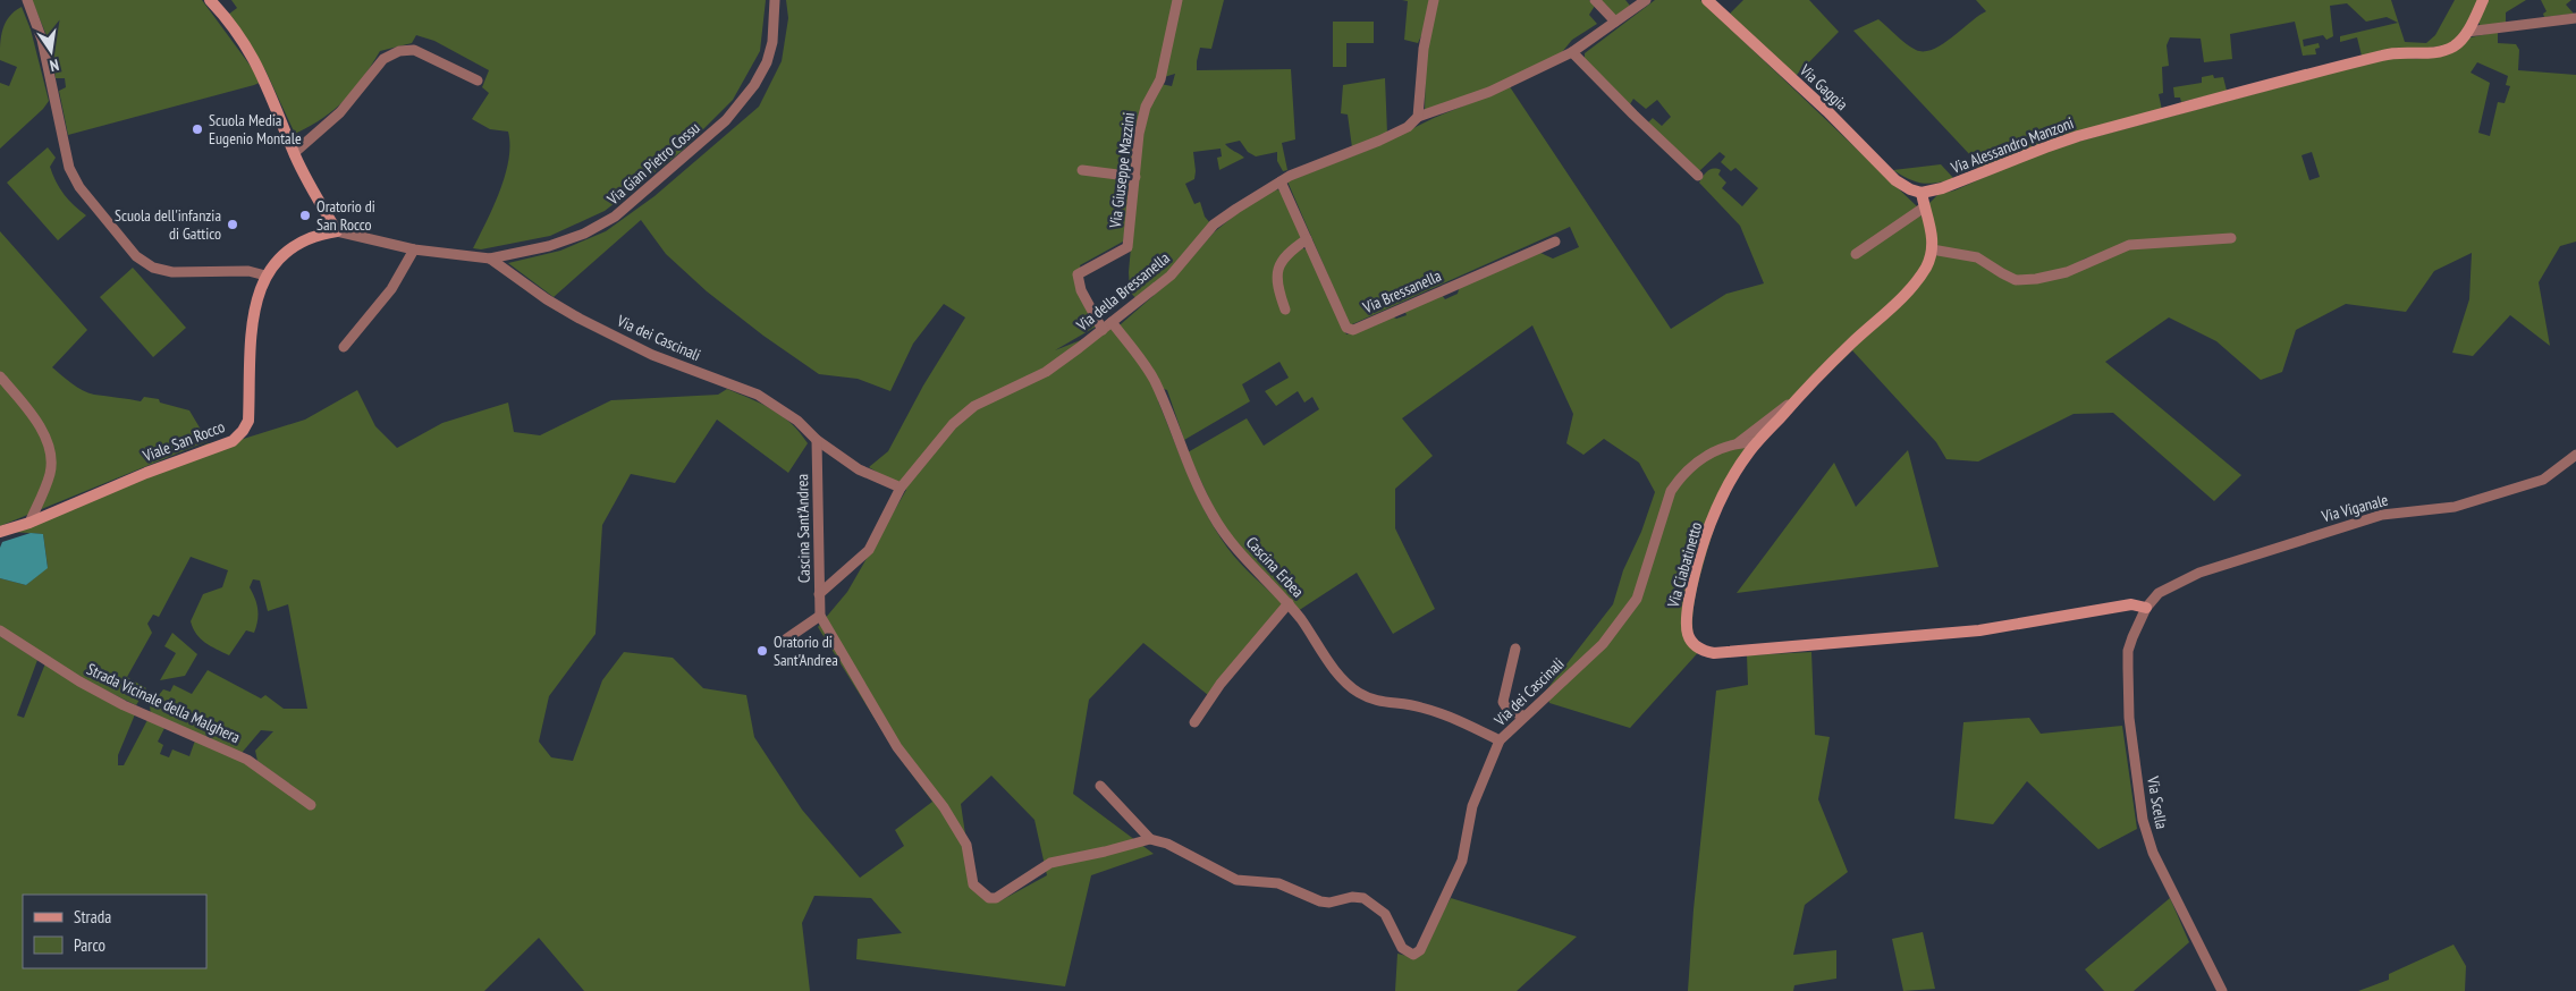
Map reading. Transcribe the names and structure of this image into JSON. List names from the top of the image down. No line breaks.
{"streets":{"street":["Via Gaggia","Via Alessandro Manzoni","Via Gian Pietro Cossu","Via Giuseppe Mazzini","Via della Bressanella","Via Bressanella","Via dei Cascinali","Viale San Rocco","Via Viganale","Cascina Sant'Andrea","Via Ciabatinetto","Cascina Erbea","Strada Vicinale della Malghera","Via Scella"]},"crossings":[["Via Gaggia","Via Alessandro Manzoni"],["Via Gian Pietro Cossu","Via dei Cascinali"],["Via Gian Pietro Cossu","Viale San Rocco"],["Via Giuseppe Mazzini","Via della Bressanella"],["Via della Bressanella","Via Bressanella"],["Via della Bressanella","Cascina Sant'Andrea"],["Via della Bressanella","Cascina Erbea"],["Via dei Cascinali","Cascina Sant'Andrea"],["Via dei Cascinali","Via Ciabatinetto"],["Via dei Cascinali","Cascina Erbea"],["Via Viganale","Via Ciabatinetto"],["Via Viganale","Via Scella"],["Via Ciabatinetto","Via Scella"]],"places":["Scuola Media Eugenio Montale","Oratorio di San Rocco","Scuola dell'infanzia di Gattico","Oratorio di Sant'Andrea"],"legend":["Strada","Parco"],"north":"bottom"}
